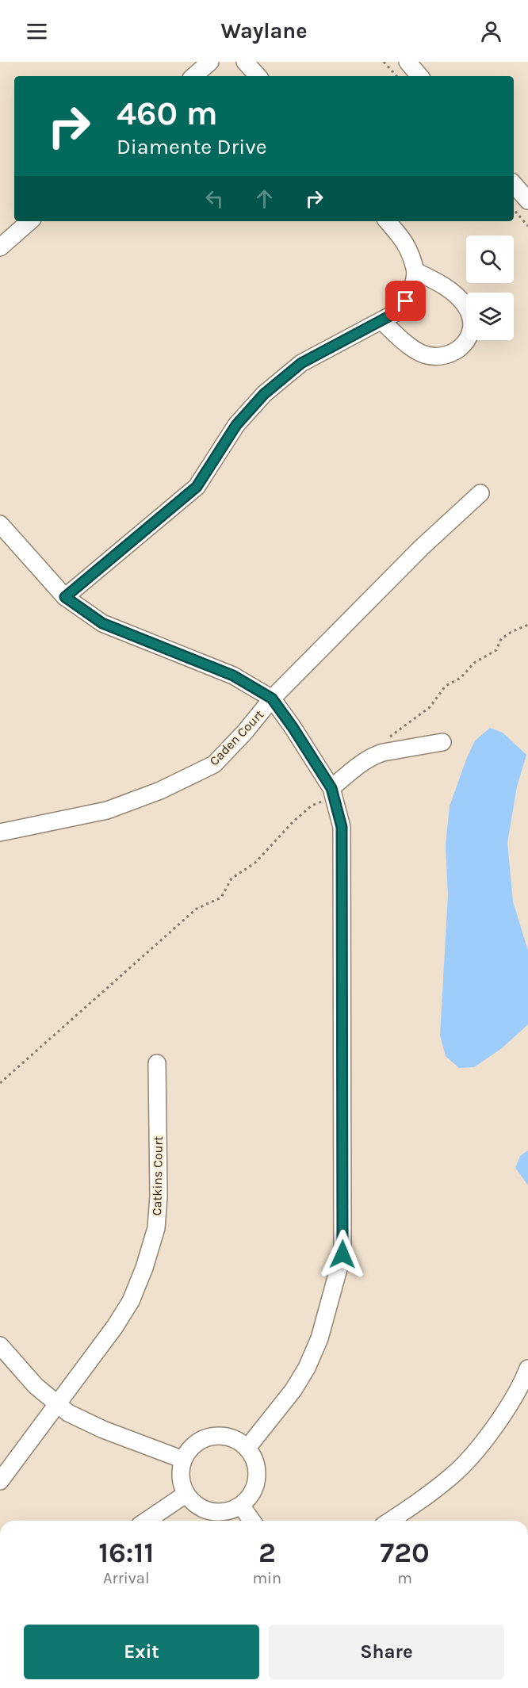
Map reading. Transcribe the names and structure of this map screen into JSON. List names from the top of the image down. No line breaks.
{"streets":{"street":["Caden Court","Catkins Court"]},"page":{"header":"Waylane","turn":["460 m","Diamente Drive"],"eta":["16:11","Arrival","2","min","720","m"],"buttons":["Exit","Share"]}}
